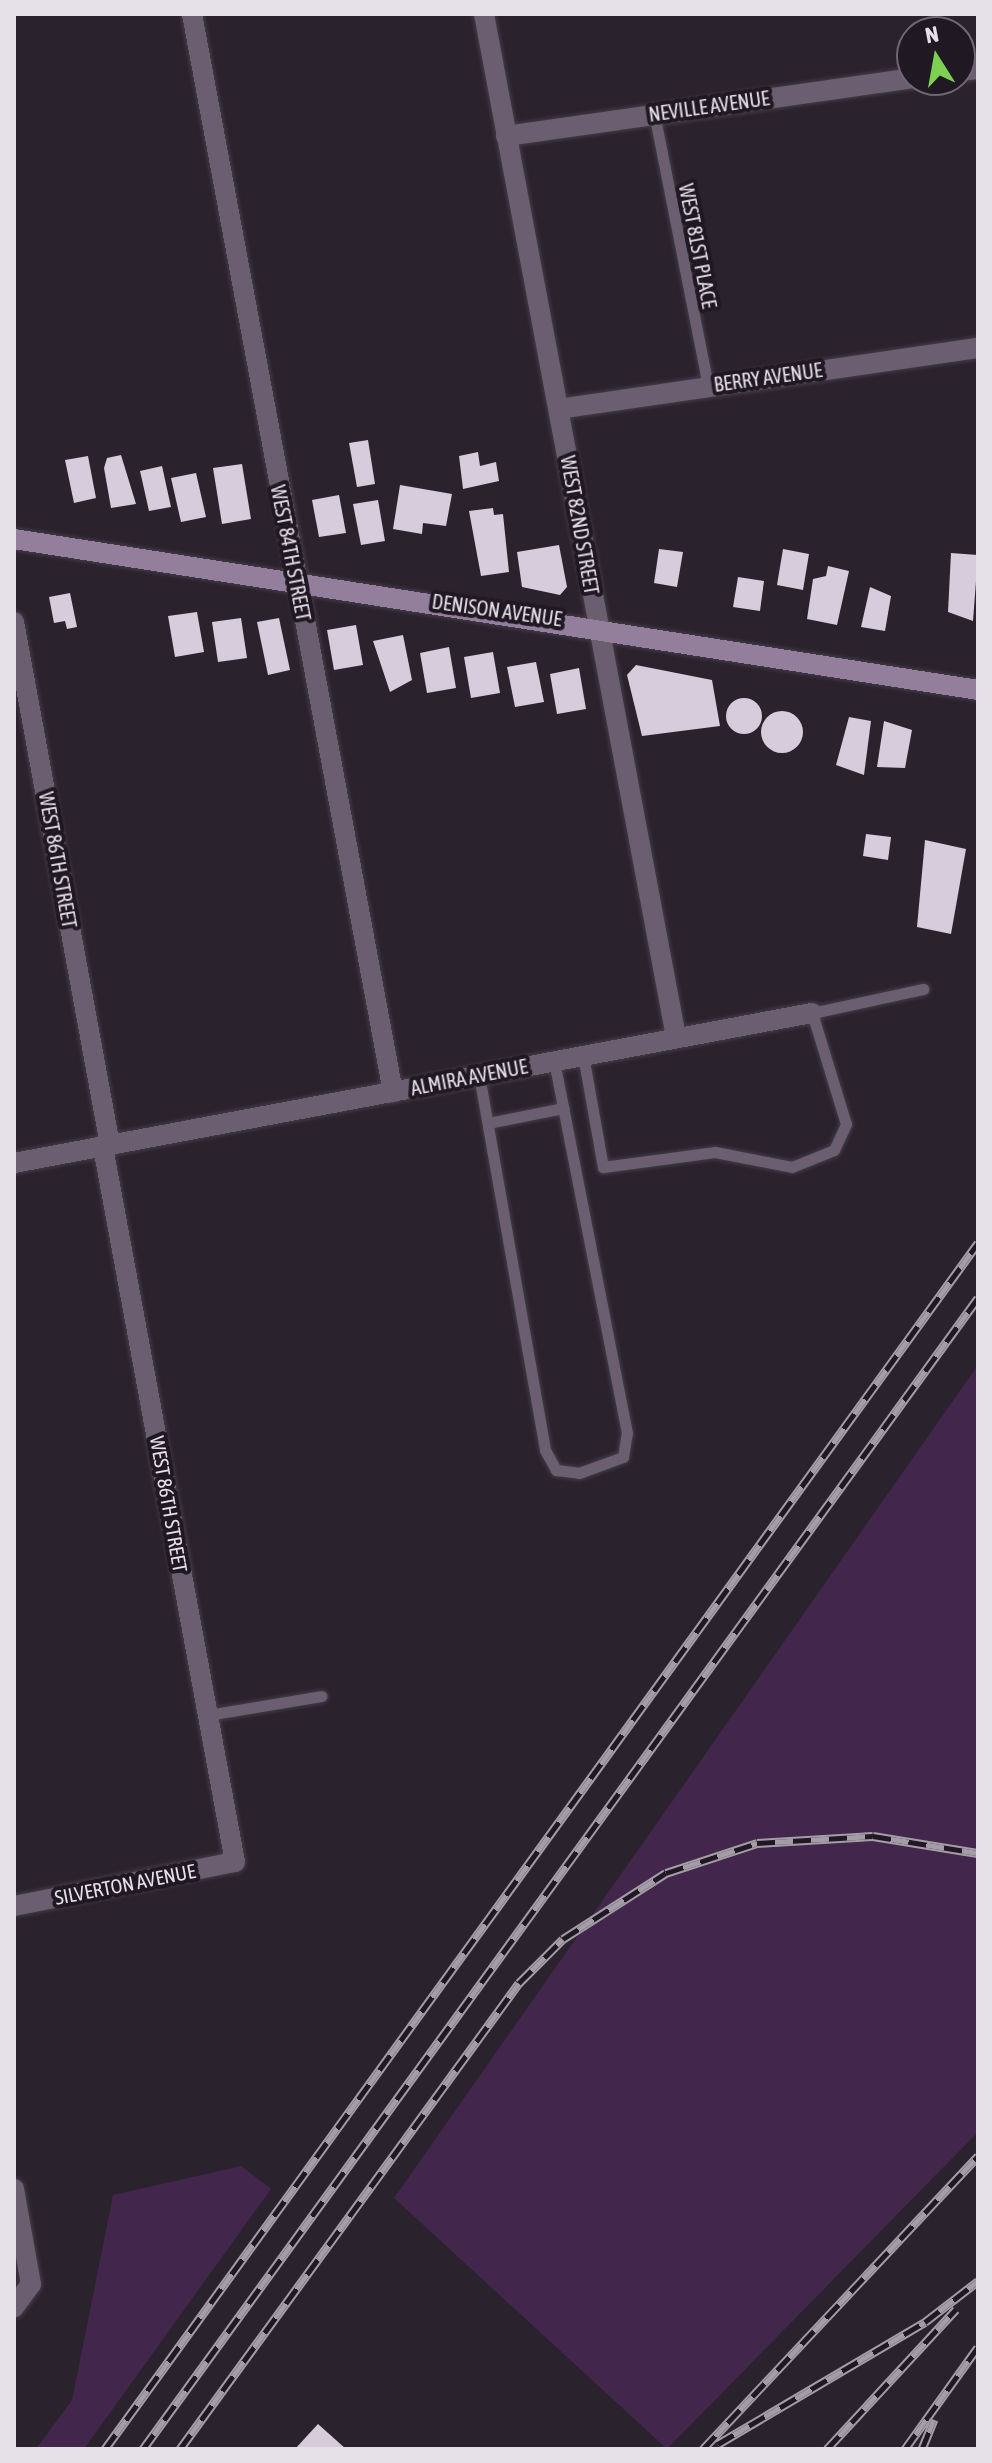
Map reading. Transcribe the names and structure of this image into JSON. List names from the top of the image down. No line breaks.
{"streets":{"main road":["DENISON AVENUE"],"street":["NEVILLE AVENUE","BERRY AVENUE","WEST 82ND STREET","WEST 84TH STREET","WEST 86TH STREET","ALMIRA AVENUE","SILVERTON AVENUE"],"lane":["WEST 81ST PLACE"]},"crossings":[["NEVILLE AVENUE","WEST 81ST PLACE"],["NEVILLE AVENUE","WEST 82ND STREET"],["WEST 81ST PLACE","BERRY AVENUE"],["BERRY AVENUE","WEST 82ND STREET"],["WEST 82ND STREET","DENISON AVENUE"],["WEST 82ND STREET","ALMIRA AVENUE"],["WEST 84TH STREET","DENISON AVENUE"],["WEST 84TH STREET","ALMIRA AVENUE"],["WEST 86TH STREET","ALMIRA AVENUE"],["WEST 86TH STREET","SILVERTON AVENUE"]],"north":"top"}
